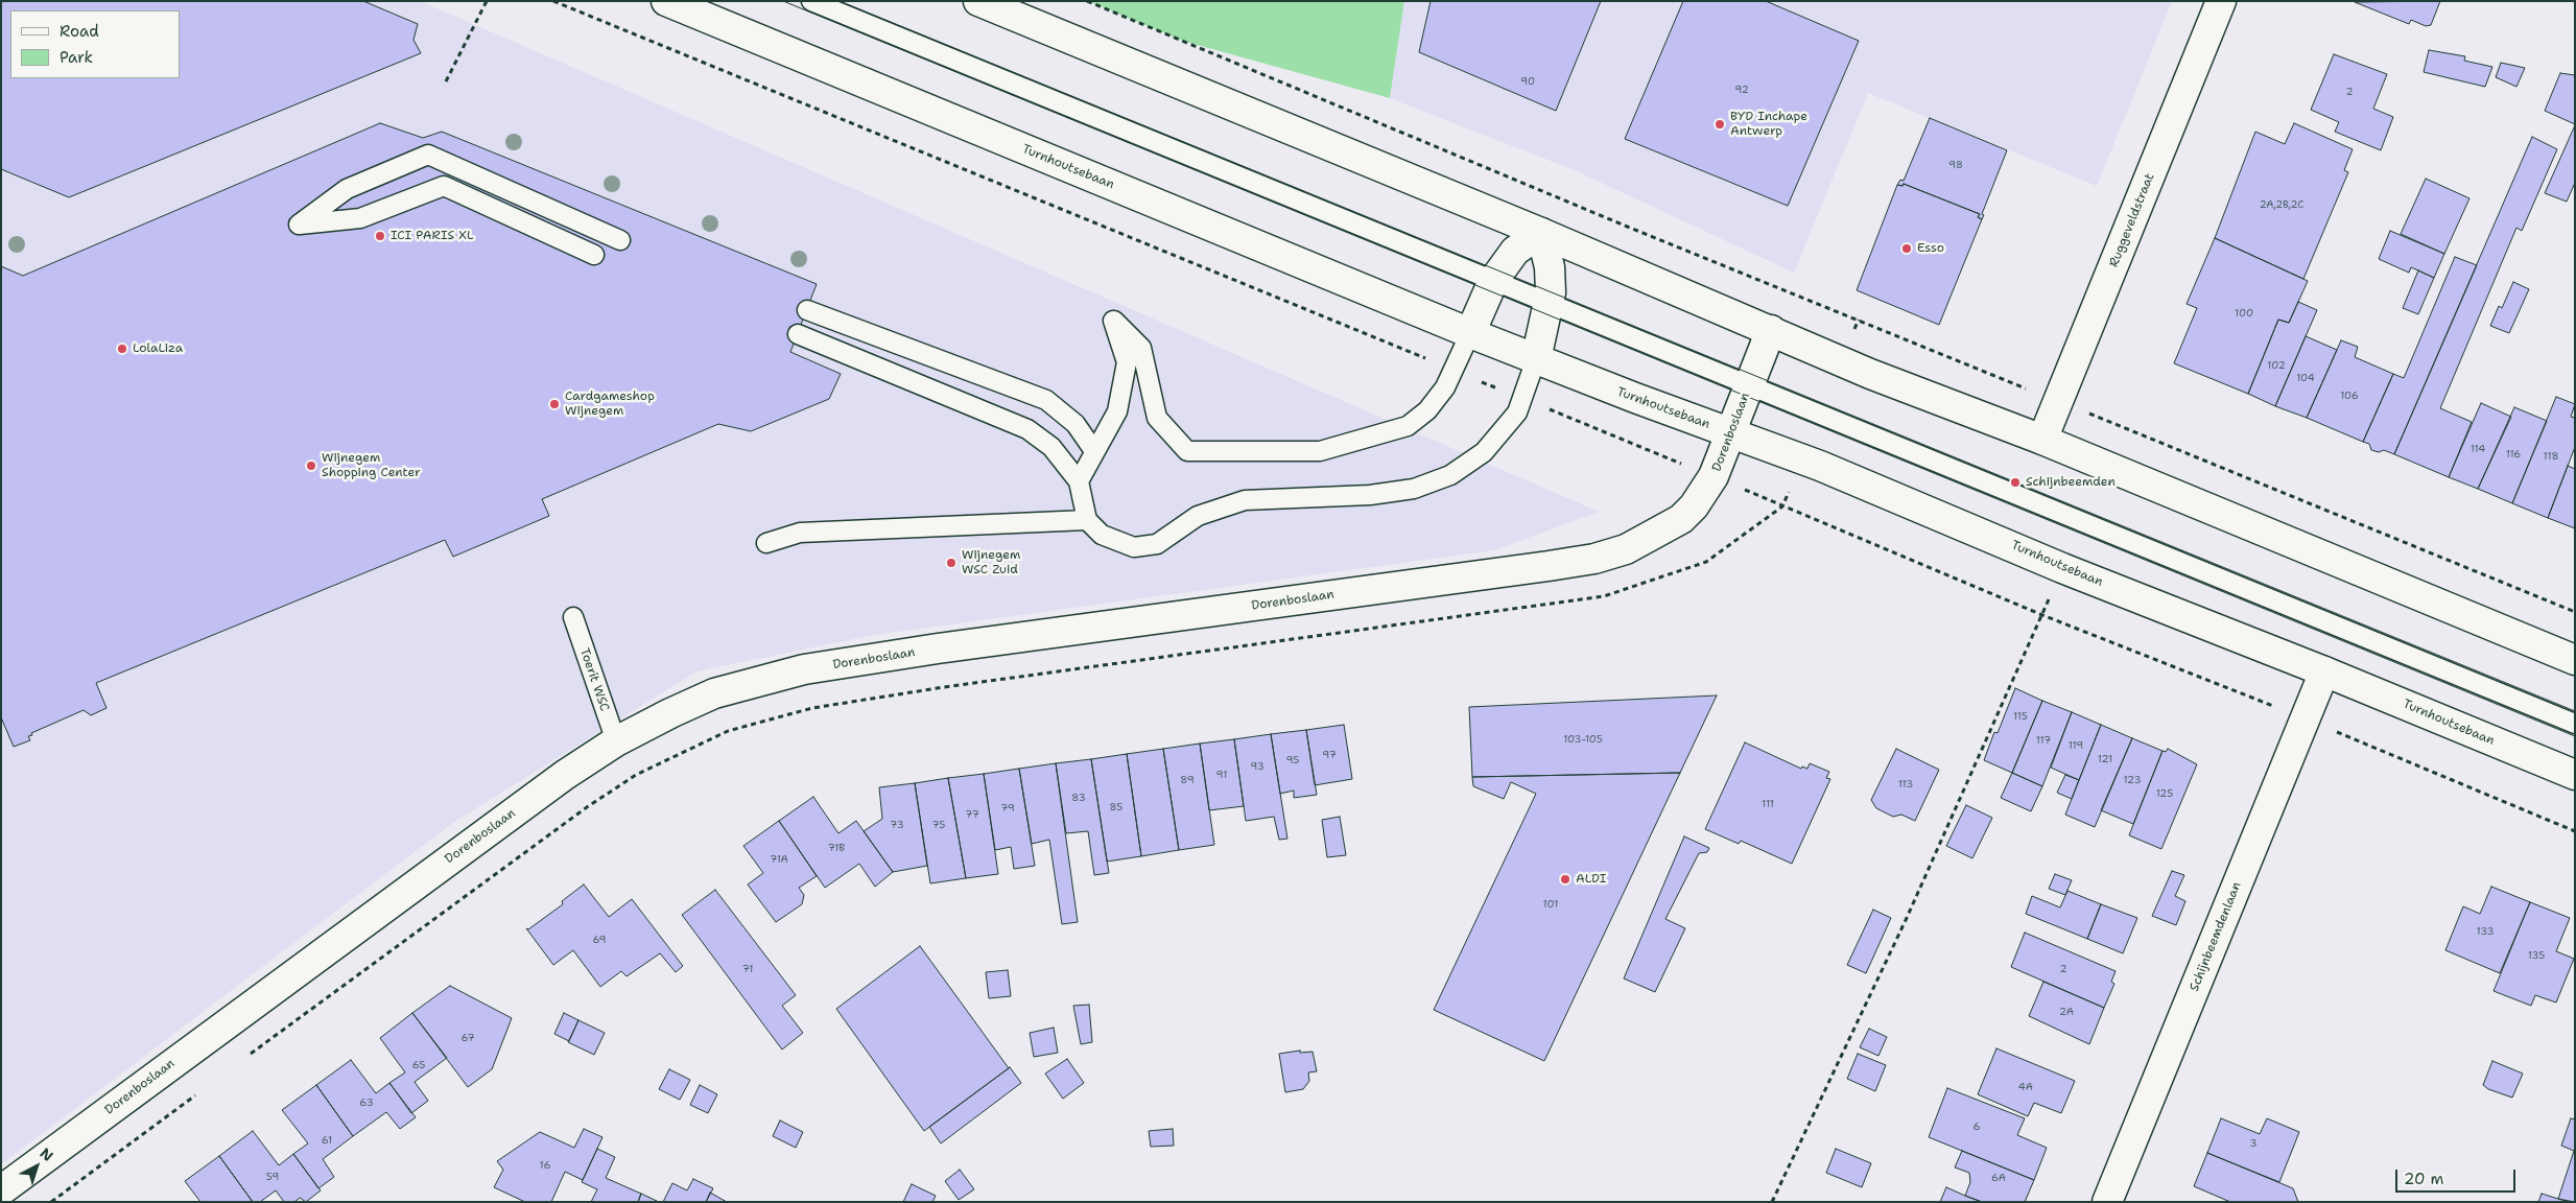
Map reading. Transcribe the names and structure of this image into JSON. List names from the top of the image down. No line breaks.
{"streets":{"main road":["Turnhoutsebaan","Ruggeveldstraat","Dorenboslaan","Schijnbeemdenlaan"],"lane":["Toerit WSC"]},"crossings":[["Turnhoutsebaan","Dorenboslaan"],["Turnhoutsebaan","Schijnbeemdenlaan"],["Dorenboslaan","Toerit WSC"]],"places":["BYD Inchape Antwerp","ICI PARIS XL","Esso","LolaLiza","Cardgameshop Wijnegem","Wijnegem Shopping Center","Schijnbeemden","Wijnegem WSC Zuid","ALDI"],"house_numbers":["90","92","2","98","2A,2B,2C","100","102","104","106","114","116","118","115","103-105","117","119","97","121","95","93","91","89","123","113","125","83","111","85","79","77","73","75","71B","71A","101","133","69","135","71","2","2A","67","65","4A","63","6","61","3","16","59","6A"],"legend":["Road","Park"],"scale_bar":"20 m","north":"top right"}
